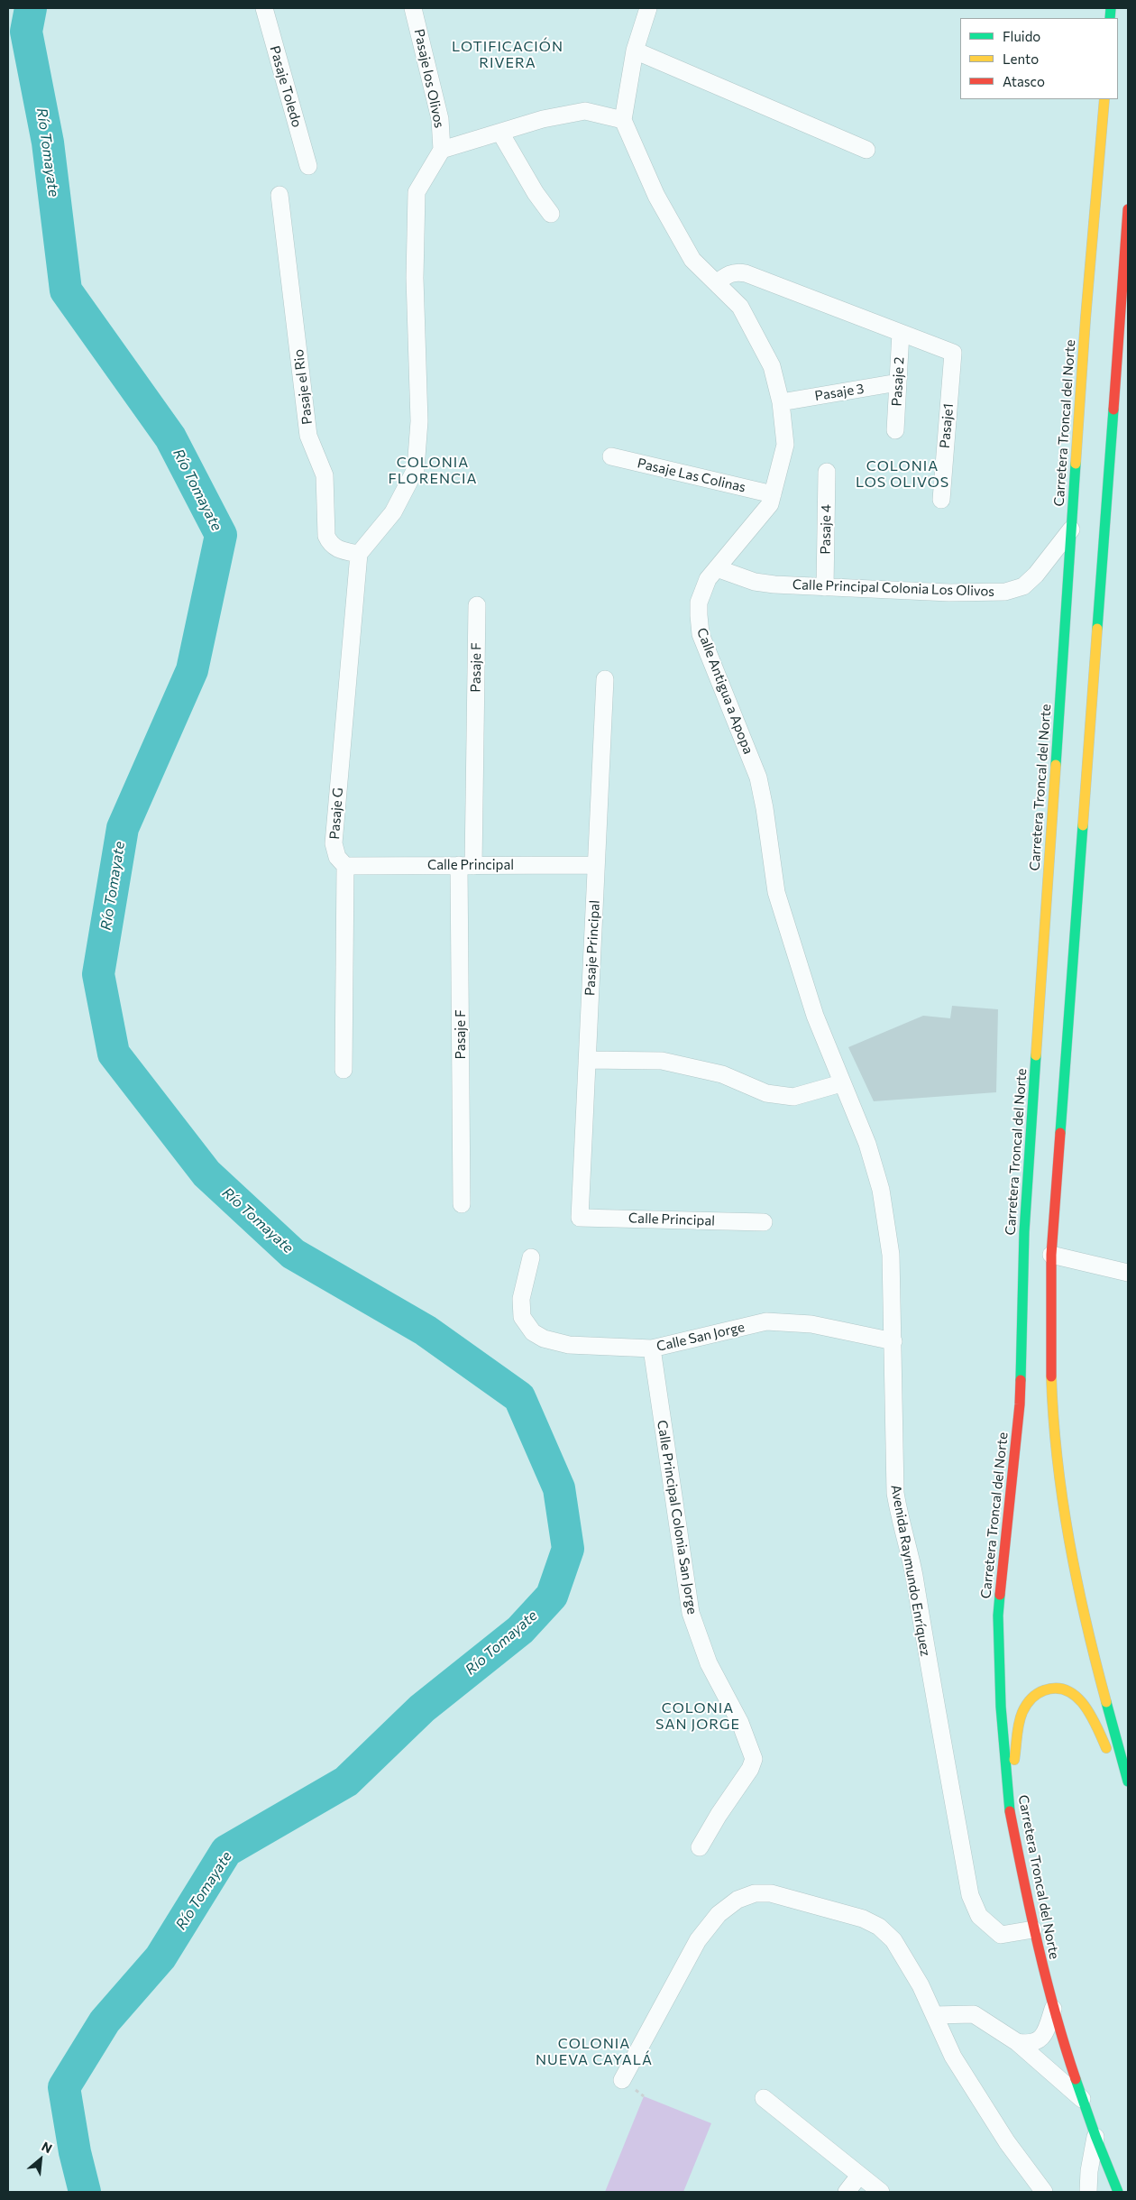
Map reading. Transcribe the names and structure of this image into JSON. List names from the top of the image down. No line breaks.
{"streets":{"main road":["Carretera Troncal del Norte"],"street":["Pasaje los Olivos","Pasaje Toledo","Pasaje 2","Pasaje el Rio","Pasaje 3","Pasaje1","Pasaje Las Colinas","Pasaje 4","Calle Principal Colonia Los Olivos","Pasaje F","Calle Antigua a Apopa","Pasaje G","Calle Principal","Pasaje Principal","Calle San Jorge","Calle Principal Colonia San Jorge","Avenida Raymundo Enríquez"]},"crossings":[["Pasaje 2","Pasaje 3"],["Pasaje 2","Pasaje1"],["Pasaje el Rio","Pasaje G"],["Pasaje 3","Calle Antigua a Apopa"],["Carretera Troncal del Norte","Calle Principal Colonia Los Olivos"],["Carretera Troncal del Norte","Avenida Raymundo Enríquez"],["Pasaje Las Colinas","Calle Antigua a Apopa"],["Pasaje 4","Calle Principal Colonia Los Olivos"],["Calle Principal Colonia Los Olivos","Calle Antigua a Apopa"],["Pasaje F","Calle Principal"],["Calle Antigua a Apopa","Avenida Raymundo Enríquez"],["Pasaje G","Calle Principal"],["Calle Principal","Pasaje Principal"],["Calle San Jorge","Calle Principal Colonia San Jorge"],["Calle San Jorge","Avenida Raymundo Enríquez"]],"districts":["LOTIFICACIÓN RIVERA","COLONIA FLORENCIA","COLONIA LOS OLIVOS","COLONIA SAN JORGE","COLONIA NUEVA CAYALÁ"],"water":["Río Tomayate"],"legend":["Fluido","Lento","Atasco"],"north":"top right"}
